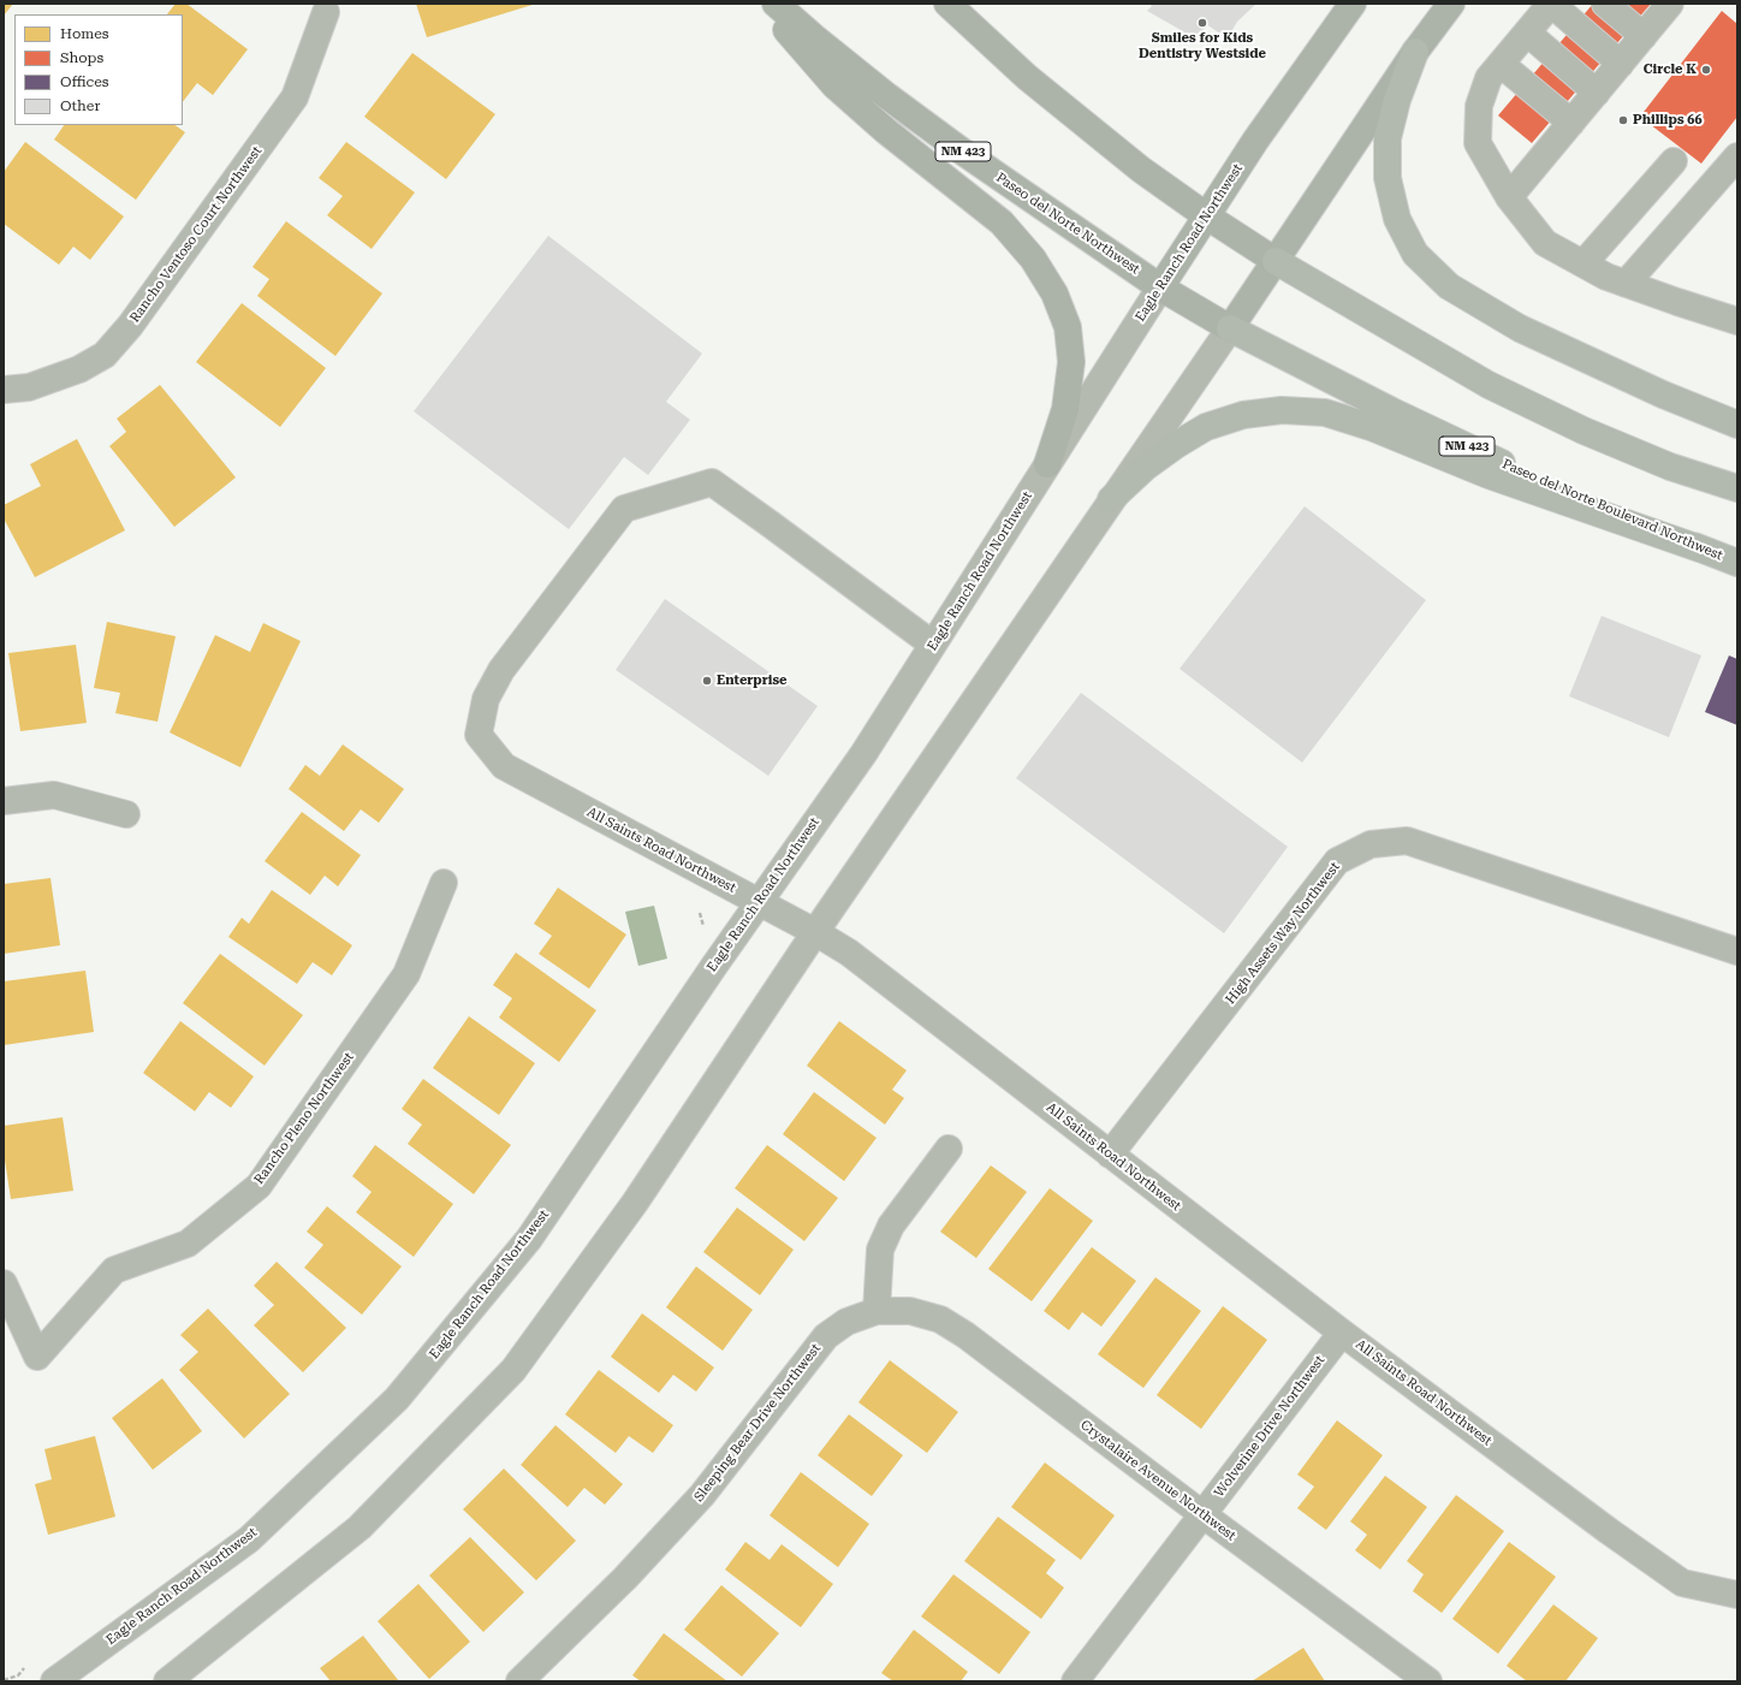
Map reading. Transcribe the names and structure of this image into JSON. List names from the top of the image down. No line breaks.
{"streets":{"highway":["NM 423","Paseo del Norte Boulevard Northwest"],"main road":["Paseo del Norte Northwest","Eagle Ranch Road Northwest"],"street":["Rancho Ventoso Court Northwest","All Saints Road Northwest","High Assets Way Northwest","Rancho Pleno Northwest","Sleeping Bear Drive Northwest","Wolverine Drive Northwest","Crystalaire Avenue Northwest"]},"crossings":[["Paseo del Norte Northwest","Eagle Ranch Road Northwest"],["Paseo del Norte Northwest","Paseo del Norte Boulevard Northwest"],["Eagle Ranch Road Northwest","All Saints Road Northwest"],["All Saints Road Northwest","High Assets Way Northwest"],["All Saints Road Northwest","Wolverine Drive Northwest"],["Sleeping Bear Drive Northwest","Crystalaire Avenue Northwest"],["Wolverine Drive Northwest","Crystalaire Avenue Northwest"]],"places":["Smiles for Kids Dentistry Westside","Circle K","Phillips 66","Enterprise"],"legend":["Homes","Shops","Offices","Other"]}
